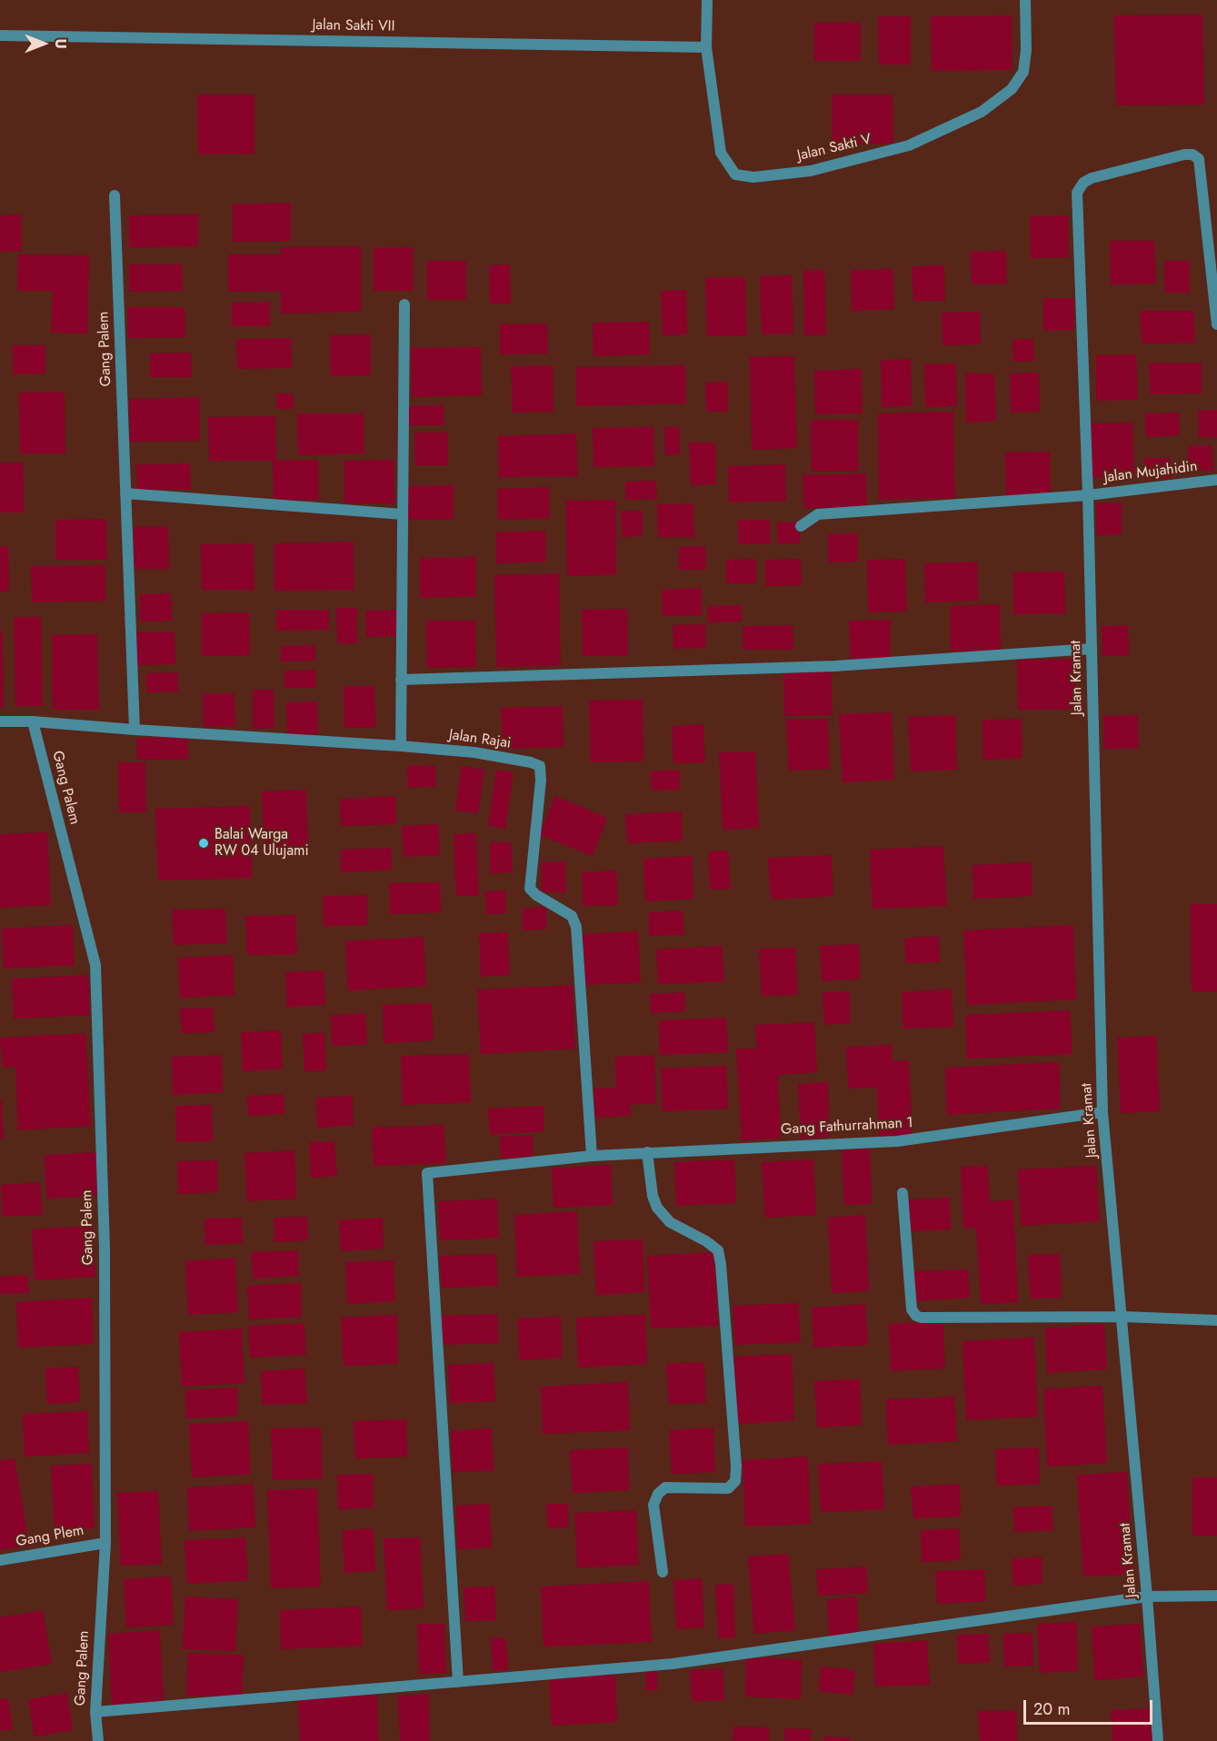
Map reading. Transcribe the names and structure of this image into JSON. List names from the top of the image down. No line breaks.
{"streets":{"street":["Jalan Sakti VII","Jalan Sakti V","Gang Palem","Jalan Mujahidin","Jalan Kramat","Jalan Rajai","Gang Fathurrahman 1","Gang Plem"]},"crossings":[["Jalan Sakti VII","Jalan Sakti V"],["Gang Palem","Jalan Rajai"],["Gang Palem","Gang Plem"],["Jalan Mujahidin","Jalan Kramat"],["Jalan Kramat","Gang Fathurrahman 1"],["Jalan Rajai","Gang Fathurrahman 1"]],"places":["Balai Warga RW 04 Ulujami"],"scale_bar":"20 m","north":"right"}
